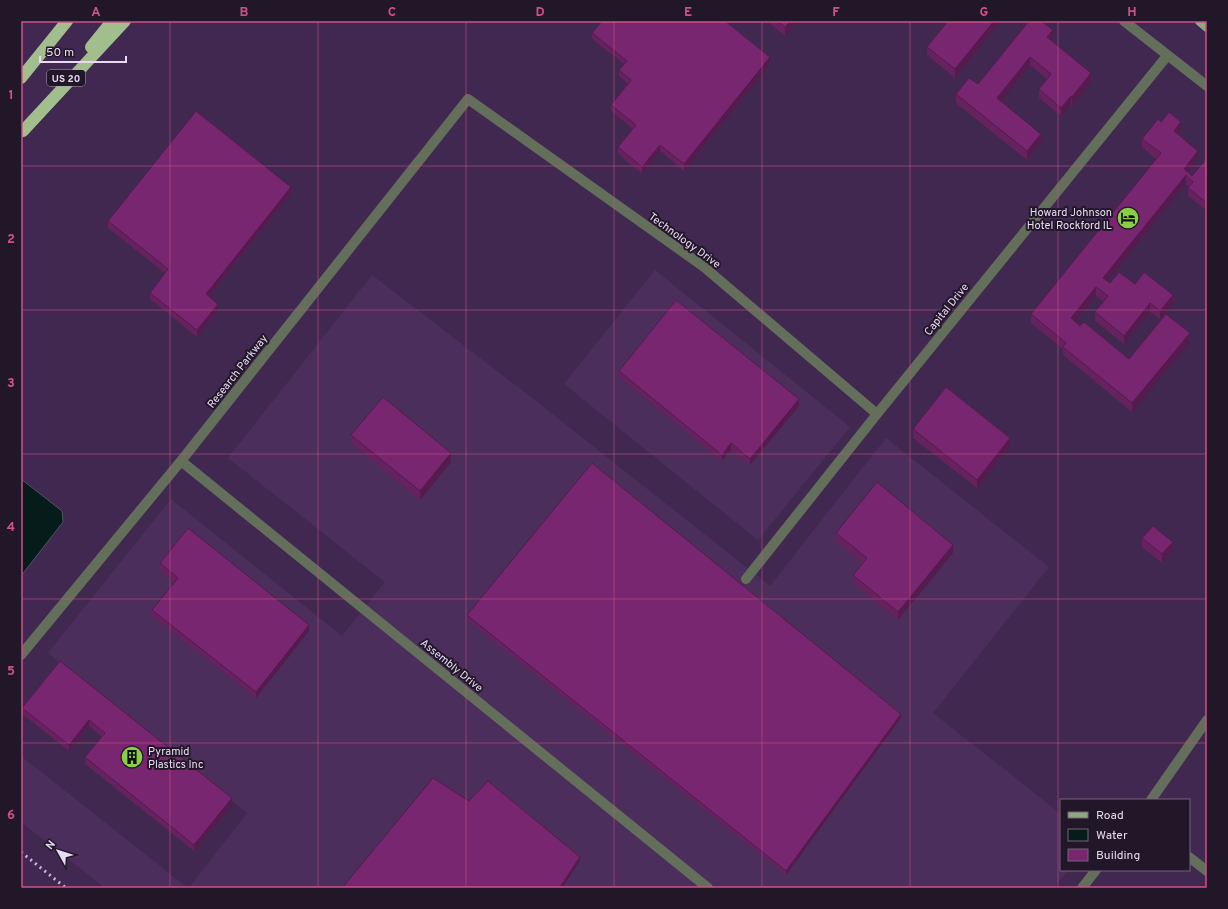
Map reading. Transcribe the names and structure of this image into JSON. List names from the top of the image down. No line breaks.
{"streets":{"highway":["US 20"],"street":["Technology Drive","Capital Drive","Research Parkway","Assembly Drive"]},"crossings":[["Technology Drive","Capital Drive"],["Technology Drive","Research Parkway"],["Research Parkway","Assembly Drive"]],"places":{"hotel":["Howard Johnson Hotel Rockford IL"],"building":["Pyramid Plastics Inc"]},"legend":["Road","Water","Building"],"scale_bar":"50 m","north":"top left","grid":{"columns":["A","B","C","D","E","F","G","H"],"rows":["1","2","3","4","5","6"]}}
